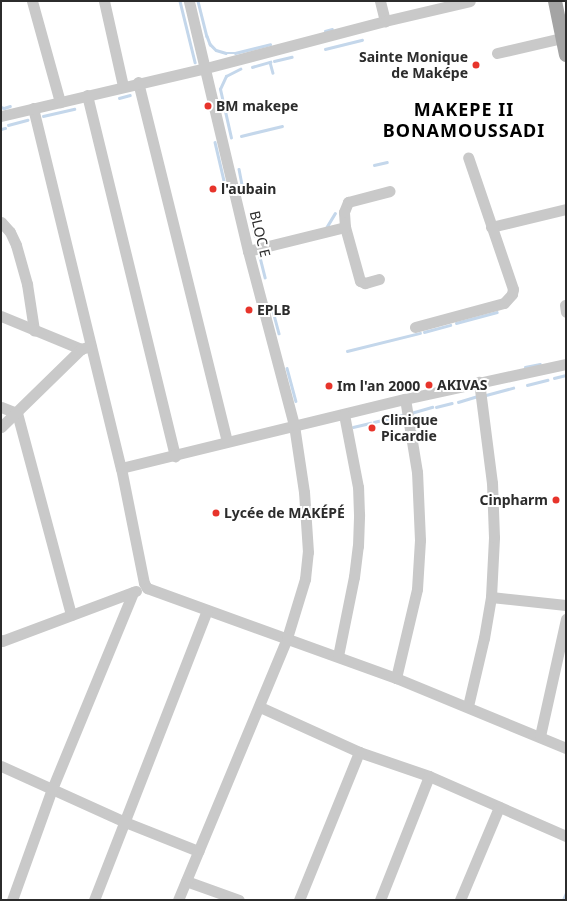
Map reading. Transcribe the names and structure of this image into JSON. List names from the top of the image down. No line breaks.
{"streets":{"street":["BLOC E"]},"districts":["MAKEPE II BONAMOUSSADI"],"places":["Sainte Monique de Maképe","BM makepe","l'aubain","EPLB","AKIVAS","Im l'an 2000","Clinique Picardie","Cinpharm","Lycée de MAKÉPÉ"]}
